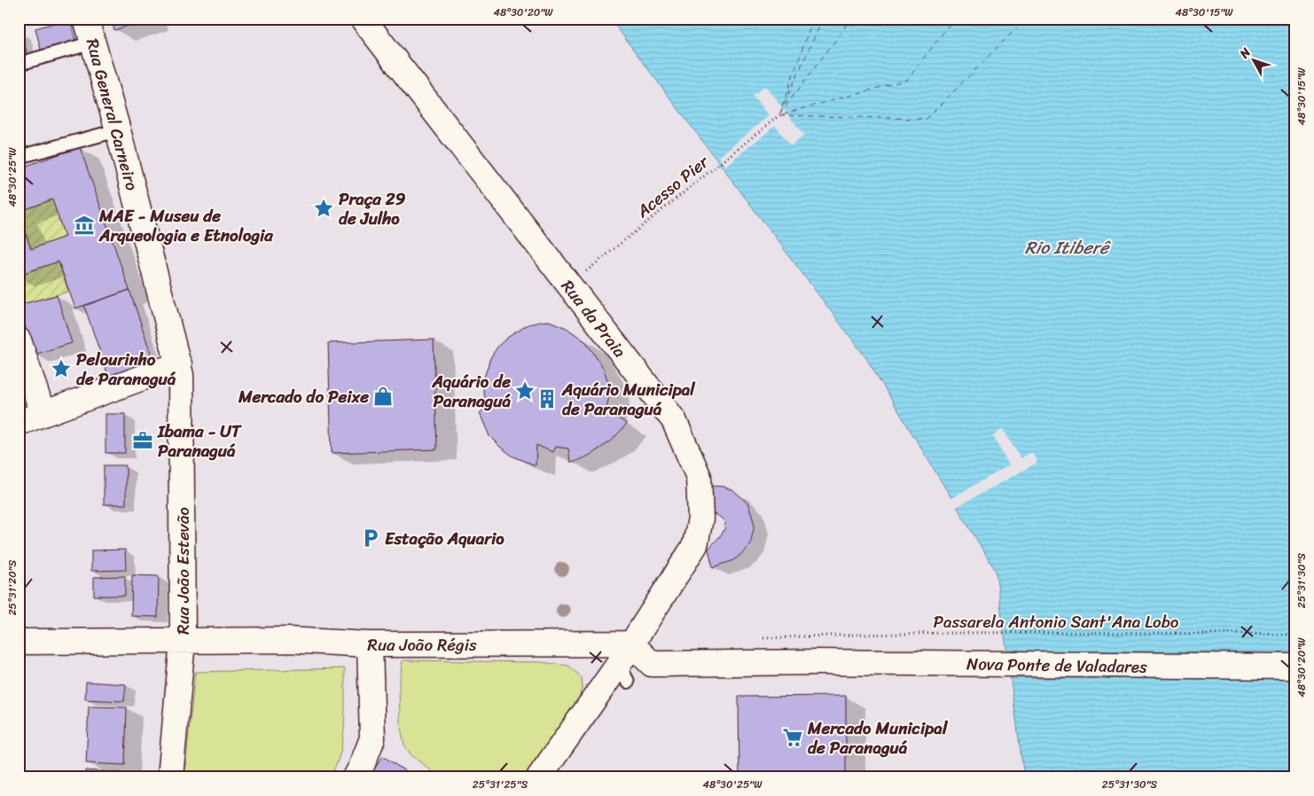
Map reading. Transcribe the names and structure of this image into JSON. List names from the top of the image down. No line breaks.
{"streets":{"street":["Rua General Carneiro","Rua da Praia","Rua João Estevão","Rua João Régis","Nova Ponte de Valadares"],"path":["Acesso Pier","Passarela Antonio Sant'Ana Lobo"]},"crossings":[["Rua General Carneiro","Rua João Estevão"],["Rua da Praia","Rua João Régis"],["Rua da Praia","Nova Ponte de Valadares"],["Rua João Estevão","Rua João Régis"],["Rua João Régis","Nova Ponte de Valadares"]],"water":["Rio Itiberê"],"places":{"place":["Praça 29 de Julho","Pelourinho de Paranaguá","Aquário de Paranaguá"],"museum":["MAE - Museu de Arqueologia e Etnologia"],"shop":["Mercado do Peixe"],"building":["Aquário Municipal de Paranaguá"],"office":["Ibama - UT Paranaguá"],"parking":["Estação Aquario"],"supermarket":["Mercado Municipal de Paranaguá"]},"north":"top left","coordinates":["48°30'20\"W","48°30'15\"W","48°30'25\"W","25°31'30\"S","25°31'20\"S","25°31'25\"S"]}
